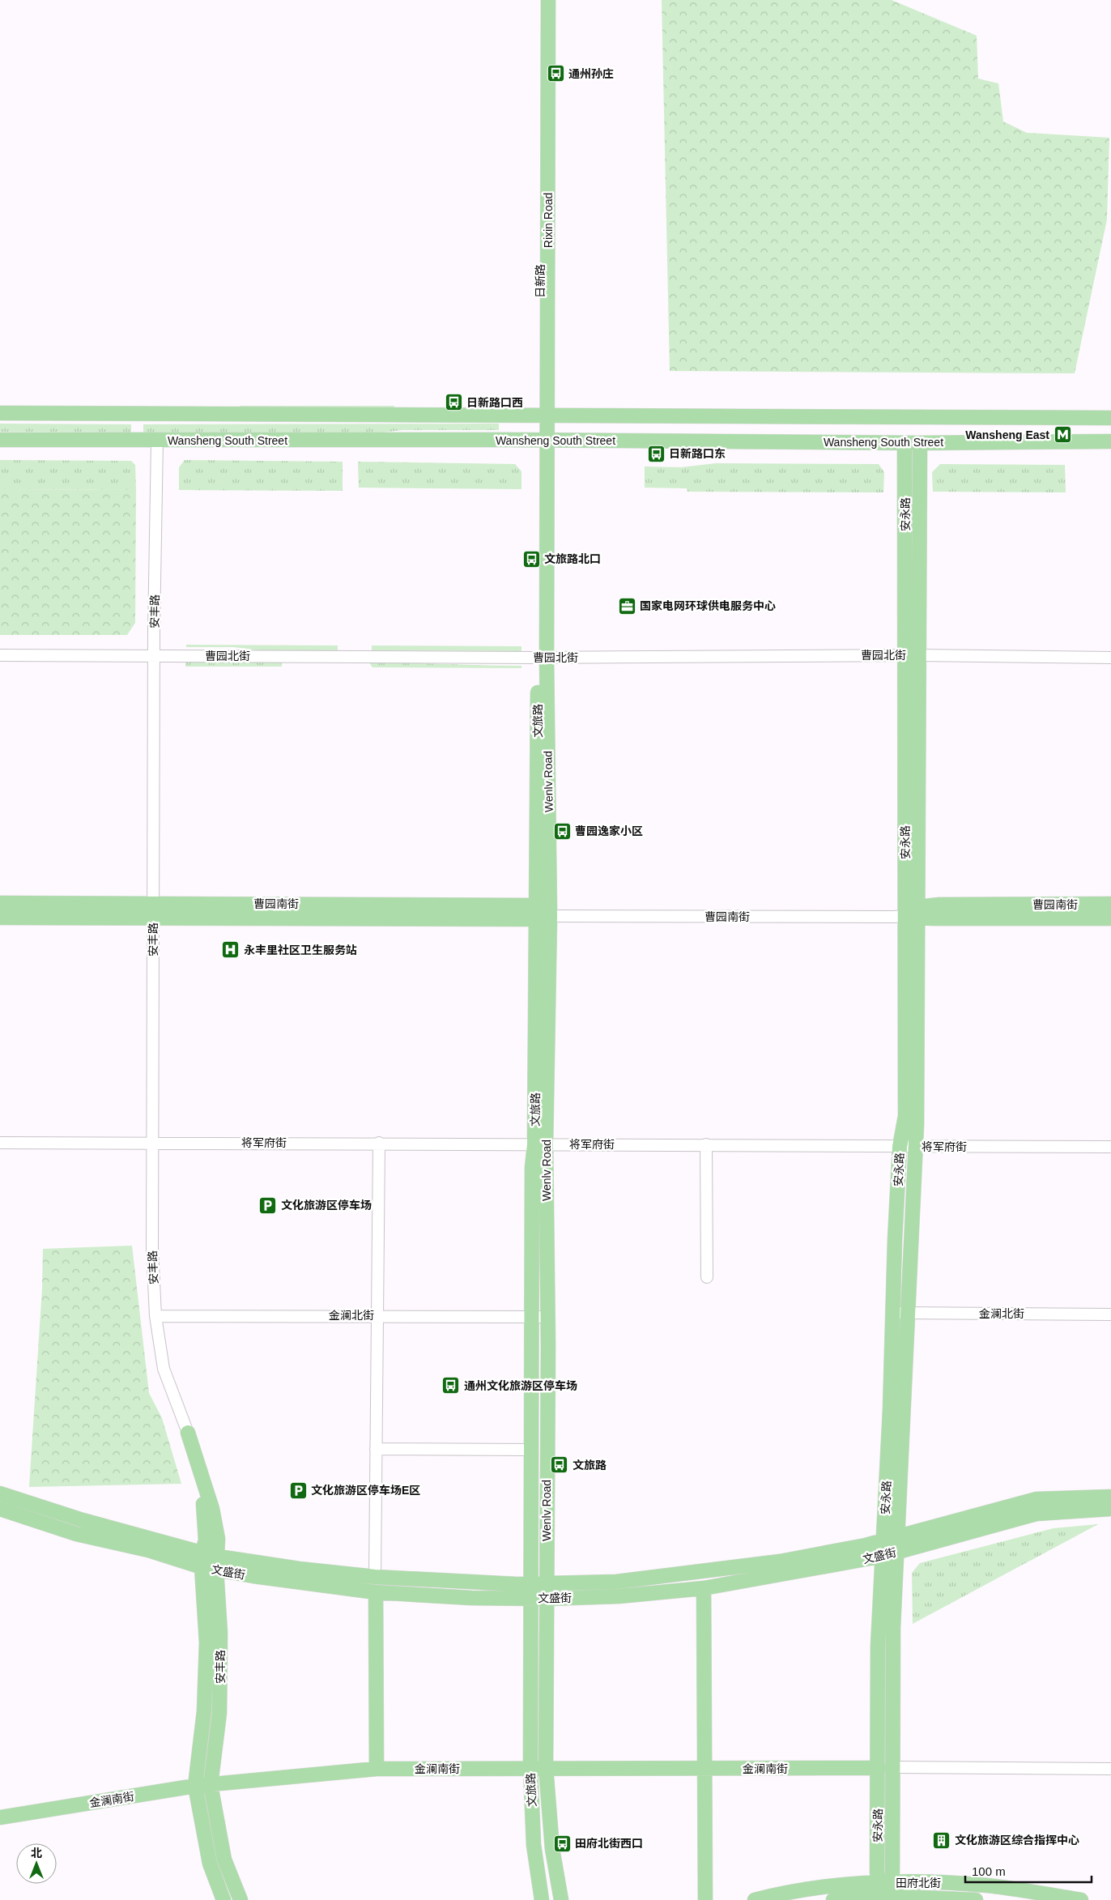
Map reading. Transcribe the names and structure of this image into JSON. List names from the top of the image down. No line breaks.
{"streets":{"main road":["Rixin Road","日新路","Wansheng South Street","安永路","安丰路","文旅路","Wenlv Road","曹园南街","文盛街","金澜南街","田府北街"],"street":["曹园北街","将军府街","金澜北街"]},"crossings":[["Rixin Road","日新路"],["Rixin Road","Wansheng South Street"],["Rixin Road","Wenlv Road"],["Wansheng South Street","安永路"],["Wansheng South Street","安丰路"],["Wansheng South Street","Wenlv Road"],["安永路","曹园北街"],["安永路","曹园南街"],["安永路","将军府街"],["安永路","金澜北街"],["安永路","文盛街"],["安永路","金澜南街"],["安永路","田府北街"],["安丰路","曹园北街"],["安丰路","曹园南街"],["安丰路","将军府街"],["安丰路","金澜北街"],["安丰路","文盛街"],["安丰路","金澜南街"],["曹园北街","文旅路"],["曹园北街","Wenlv Road"],["文旅路","Wenlv Road"],["文旅路","曹园南街"],["文旅路","将军府街"],["文旅路","金澜北街"],["文旅路","文盛街"],["文旅路","金澜南街"],["Wenlv Road","曹园南街"],["Wenlv Road","将军府街"],["Wenlv Road","金澜北街"],["Wenlv Road","文盛街"],["Wenlv Road","金澜南街"]],"places":{"bus stop":["通州孙庄","日新路口西","日新路口东","文旅路北口","曹园逸家小区","通州文化旅游区停车场","文旅路","田府北街西口"],"metro station":["Wansheng East"],"office":["国家电网环球供电服务中心"],"hospital":["永丰里社区卫生服务站"],"parking":["文化旅游区停车场","文化旅游区停车场E区"],"building":["文化旅游区综合指挥中心"]},"scale_bar":"100 m","north":"top"}
